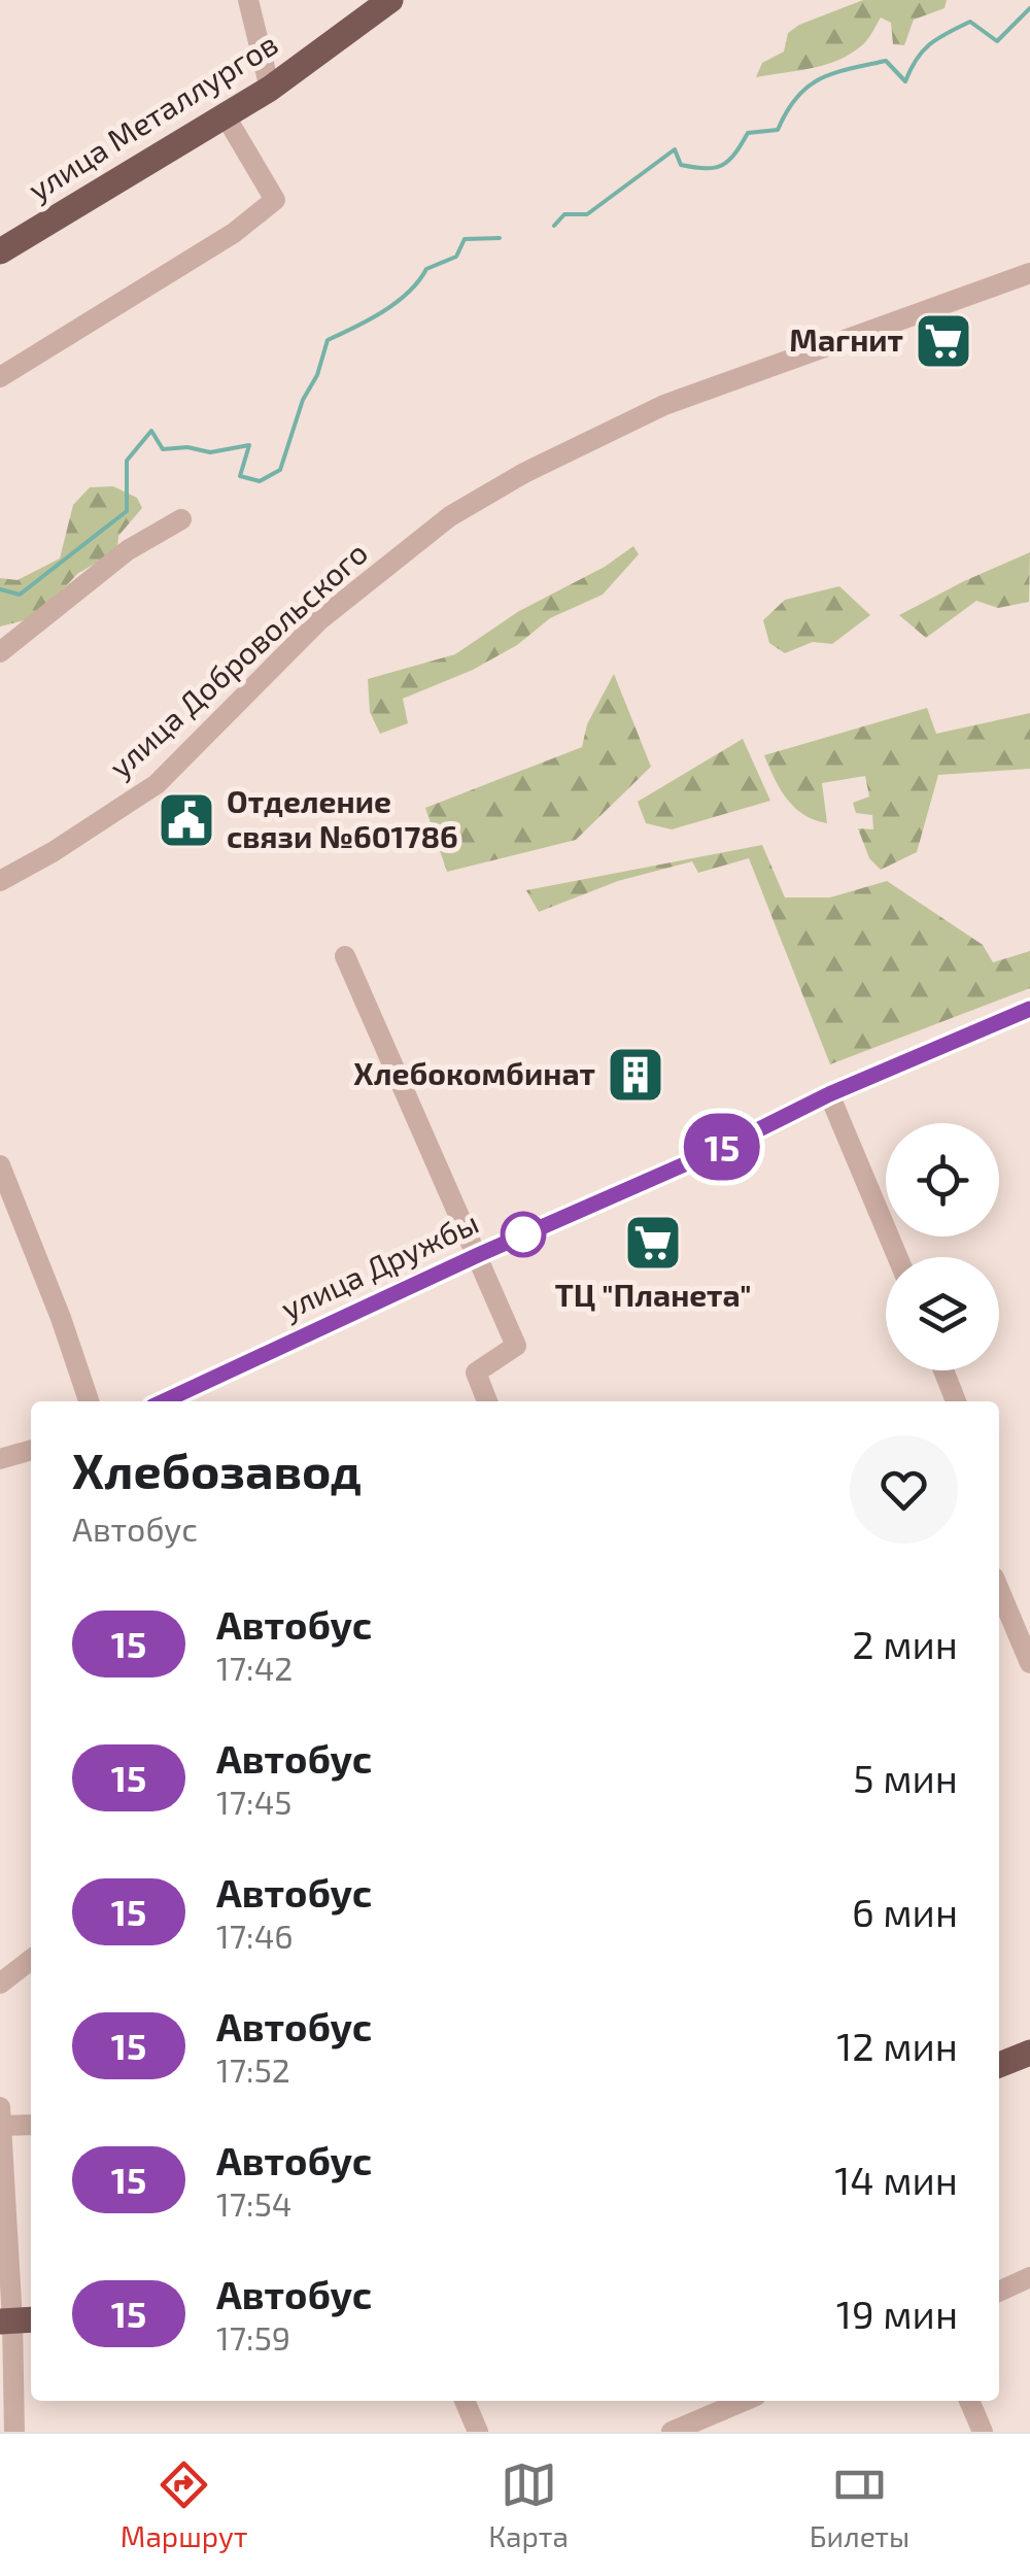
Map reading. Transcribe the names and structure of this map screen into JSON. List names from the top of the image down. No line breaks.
{"streets":{"main road":["улица Металлургов"],"street":["улица Добровольского","улица Дружбы"]},"places":{"supermarket":["Магнит","ТЦ \"Планета\""],"public building":["Отделение связи №601786"],"building":["Хлебокомбинат"]},"lines":["bus line 15"],"page":{"on_map":"15","heading":["Хлебозавод","Автобус"],"list":[{"mark":"15","name":"Автобус","note":"17:42","value":"2 мин"},{"mark":"15","name":"Автобус","note":"17:45","value":"5 мин"},{"mark":"15","name":"Автобус","note":"17:46","value":"6 мин"},{"mark":"15","name":"Автобус","note":"17:52","value":"12 мин"},{"mark":"15","name":"Автобус","note":"17:54","value":"14 мин"},{"mark":"15","name":"Автобус","note":"17:59","value":"19 мин"}],"tabs":["Маршрут","Карта","Билеты"]}}
